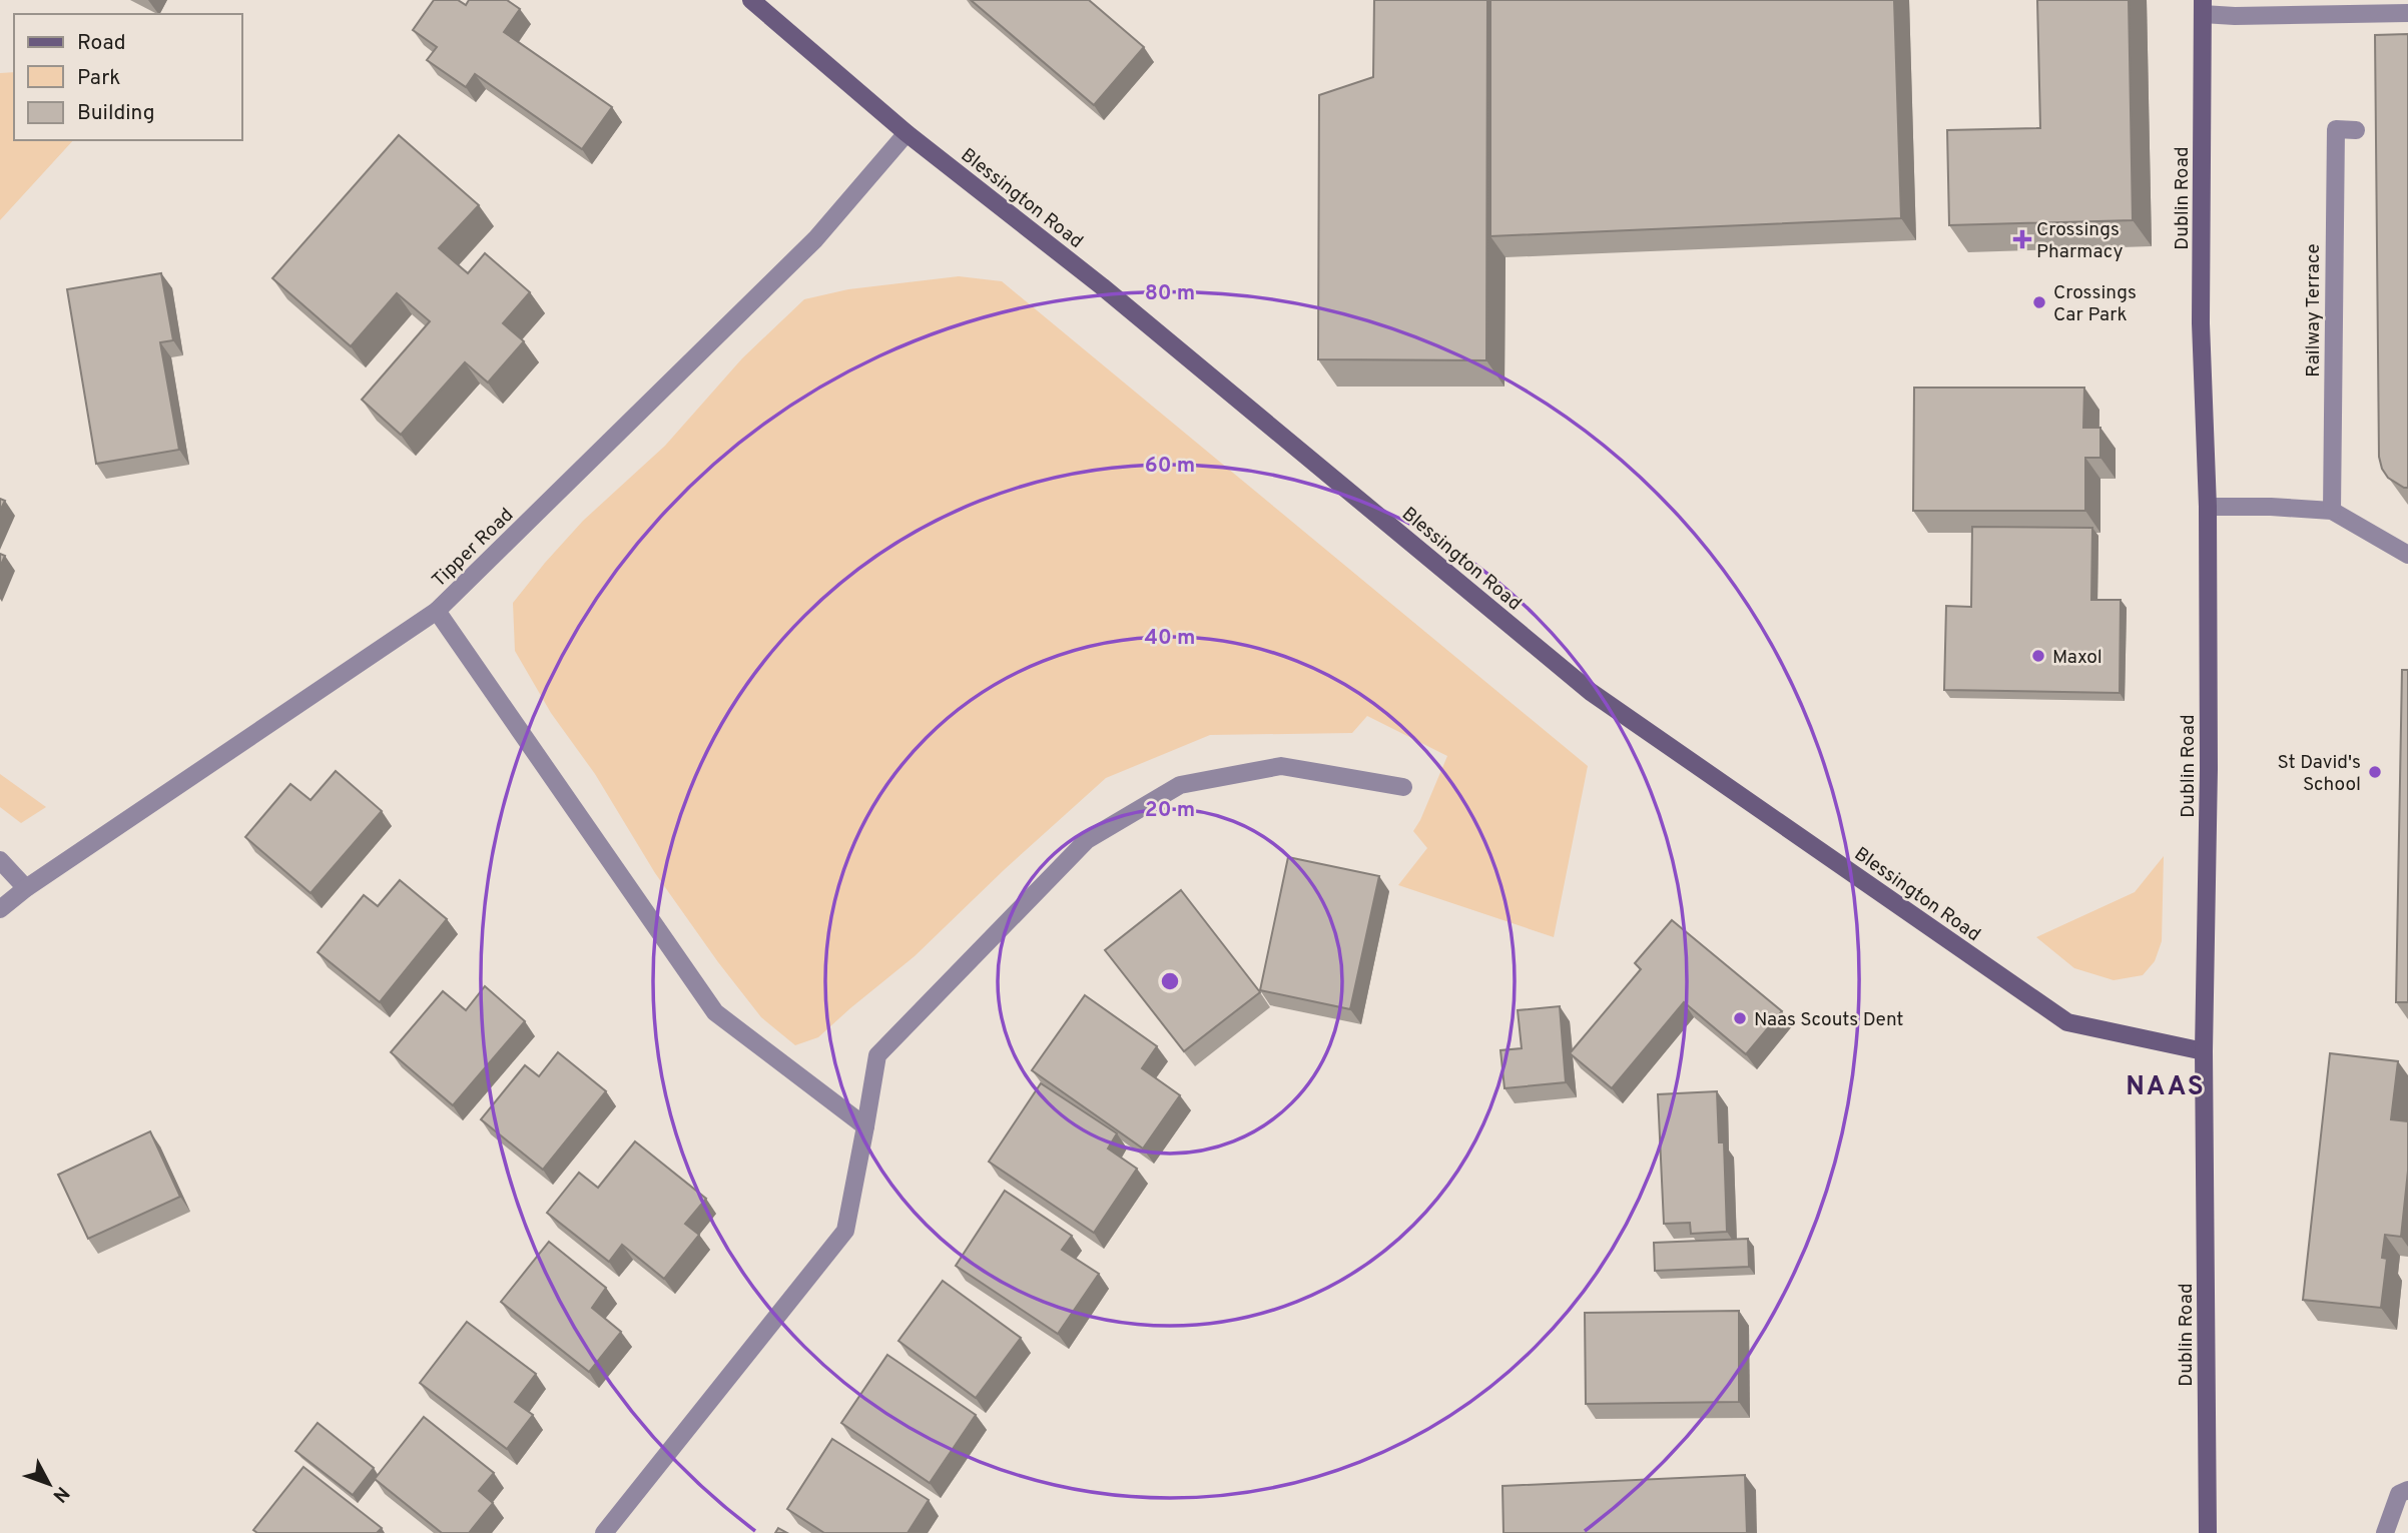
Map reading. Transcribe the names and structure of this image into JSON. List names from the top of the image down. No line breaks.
{"streets":{"main road":["Blessington Road","Dublin Road"],"street":["Railway Terrace","Tipper Road"]},"crossings":[["Blessington Road","Dublin Road"],["Blessington Road","Tipper Road"]],"districts":["NAAS"],"places":{"health":["Crossings Pharmacy"],"other":["Crossings Car Park","Maxol","St David's School","Naas Scouts Dent"]},"legend":["Road","Park","Building"],"north":"bottom right","rings":["80 m","60 m","40 m","20 m"]}
